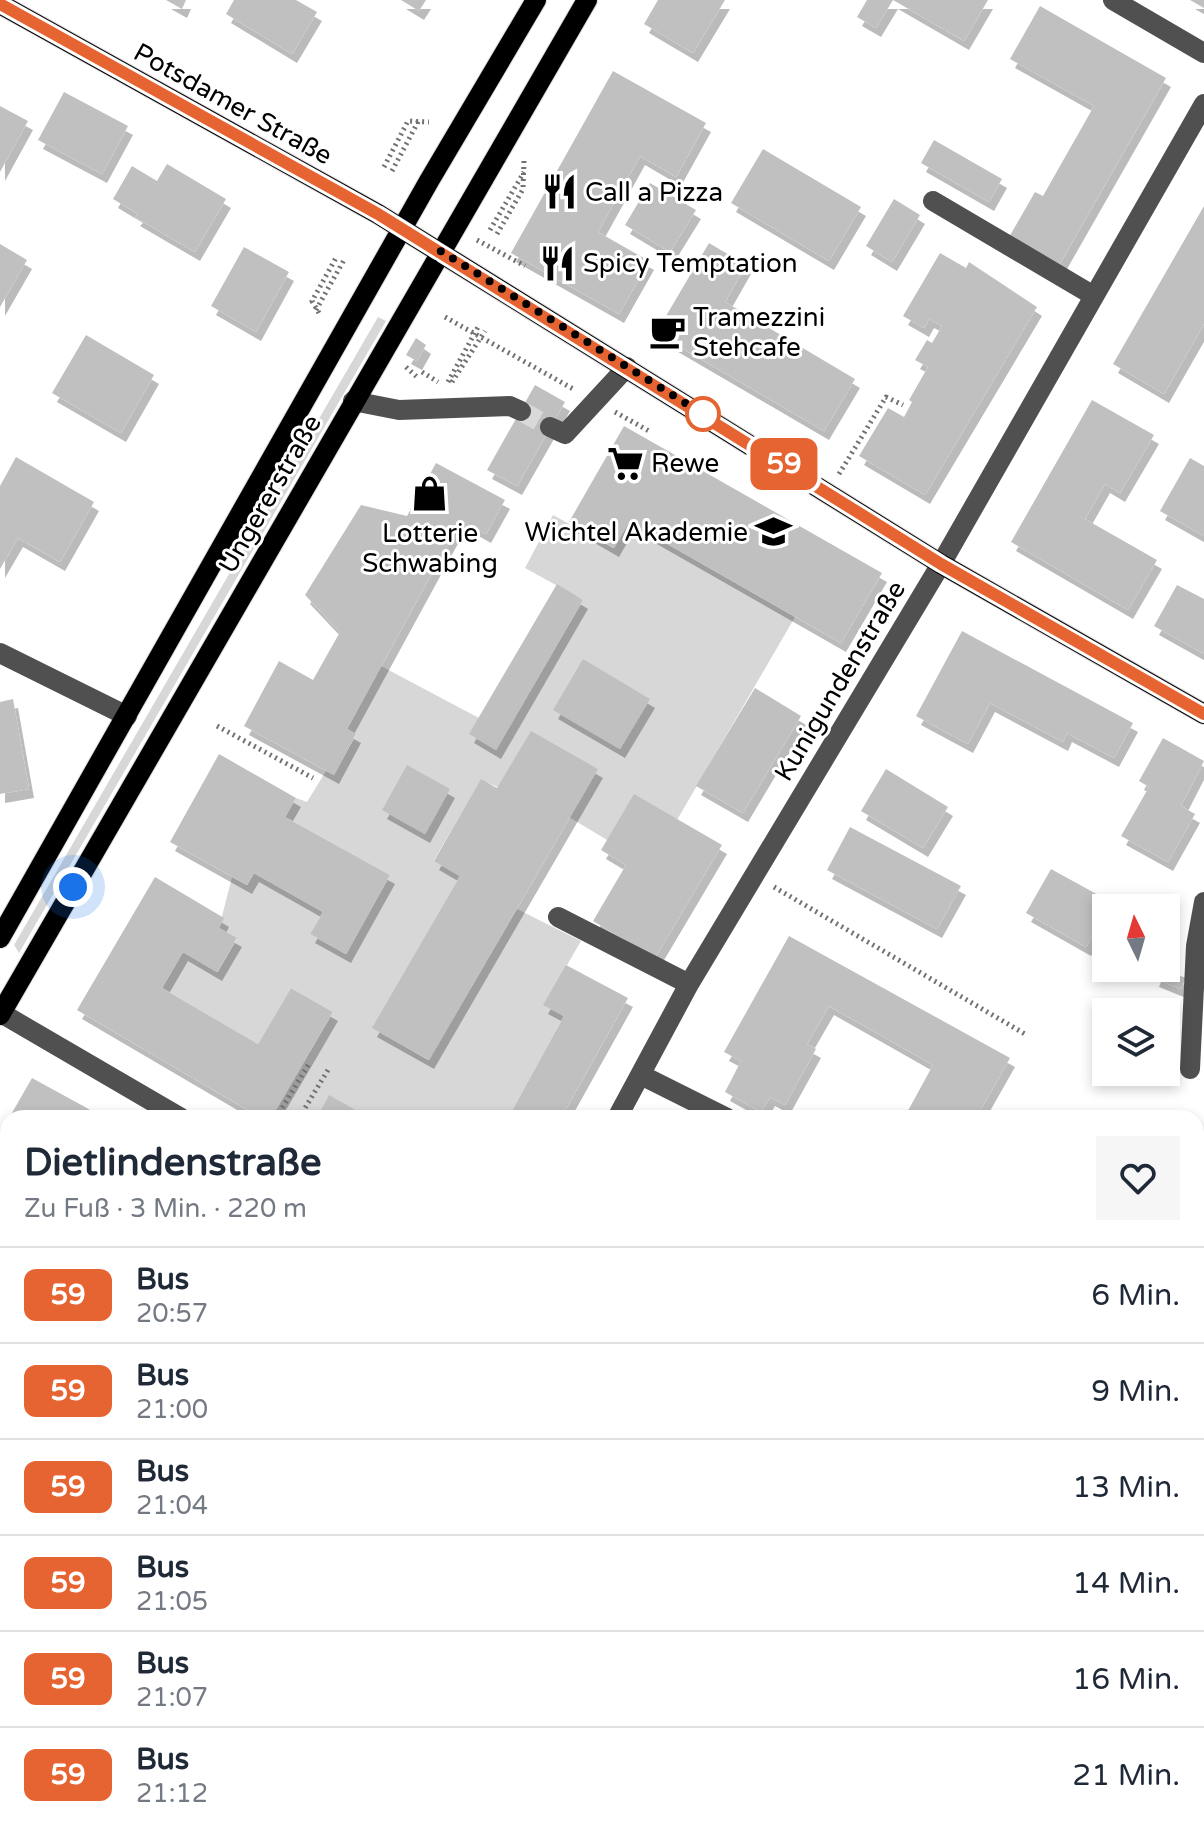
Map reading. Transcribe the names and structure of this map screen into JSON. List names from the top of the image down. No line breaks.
{"streets":{"main road":["Potsdamer Straße","Ungererstraße"],"street":["Kunigundenstraße"]},"crossings":[["Potsdamer Straße","Ungererstraße"],["Potsdamer Straße","Kunigundenstraße"]],"places":{"restaurant":["Call a Pizza","Spicy Temptation"],"cafe":["Tramezzini Stehcafe"],"supermarket":["Rewe"],"shop":["Lotterie Schwabing"],"school or university":["Wichtel Akademie"]},"lines":["bus line 59"],"north":"top","page":{"on_map":"59","heading":["Dietlindenstraße","Zu Fuß · 3 Min. · 220 m"],"list":[{"mark":"59","name":"Bus","note":"20:57","value":"6 Min."},{"mark":"59","name":"Bus","note":"21:00","value":"9 Min."},{"mark":"59","name":"Bus","note":"21:04","value":"13 Min."},{"mark":"59","name":"Bus","note":"21:05","value":"14 Min."},{"mark":"59","name":"Bus","note":"21:07","value":"16 Min."},{"mark":"59","name":"Bus","note":"21:12","value":"21 Min."}]}}
